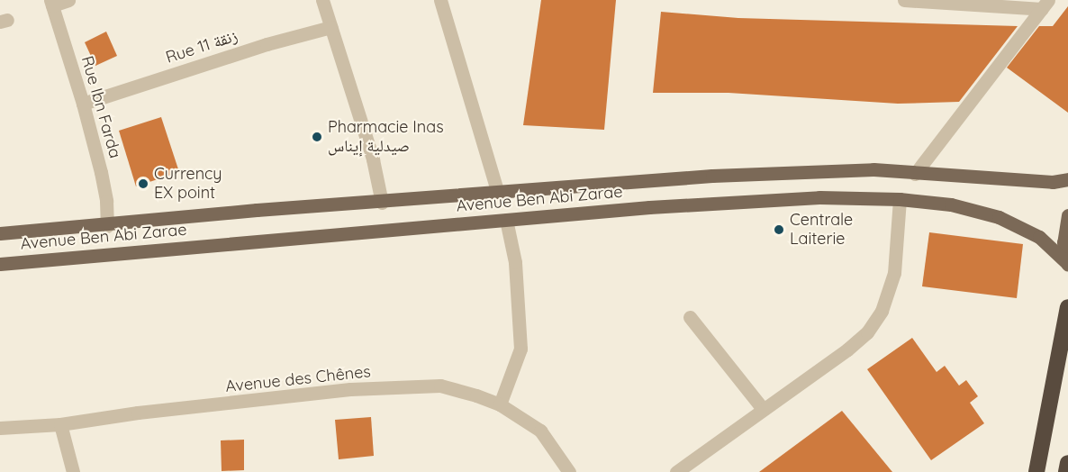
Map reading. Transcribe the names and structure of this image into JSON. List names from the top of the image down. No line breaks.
{"streets":{"main road":["Avenue Ben Abi Zarae"],"street":["Rue 11 زنقة","Rue Ibn Farda","Avenue des Chênes"]},"crossings":[["Rue 11 زنقة","Rue Ibn Farda"],["Rue Ibn Farda","Avenue Ben Abi Zarae"]],"places":["Pharmacie Inas صيدلية إيناس","Currency EX point","Centrale Laiterie"]}
